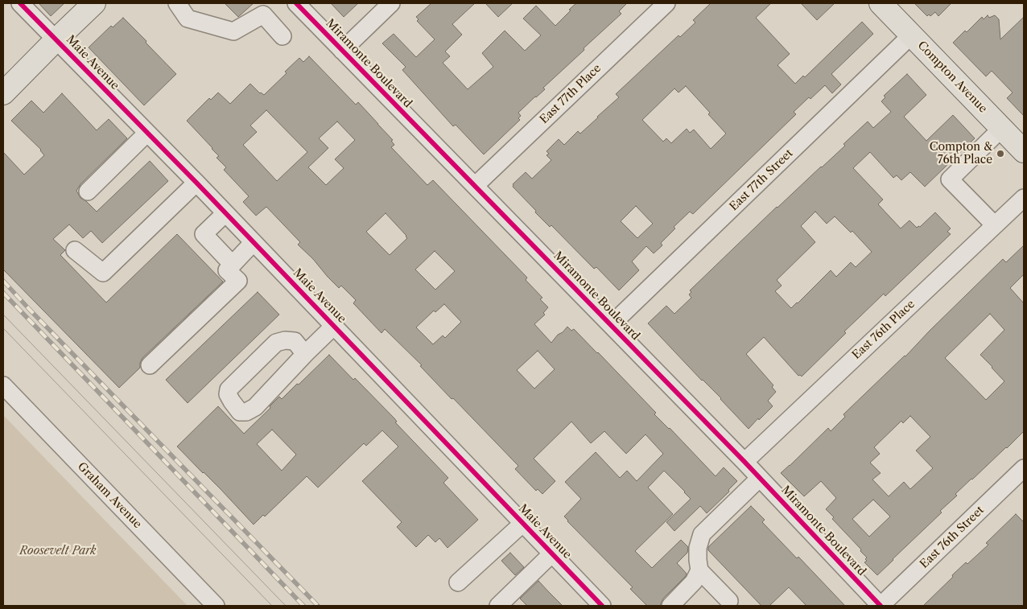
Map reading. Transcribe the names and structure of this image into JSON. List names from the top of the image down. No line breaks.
{"streets":{"main road":["Compton Avenue"],"street":["Maie Avenue","Miramonte Boulevard","East 77th Place","East 77th Street","East 76th Place","Graham Avenue","East 76th Street"]},"crossings":[["Miramonte Boulevard","East 77th Place"],["Miramonte Boulevard","East 77th Street"],["Miramonte Boulevard","East 76th Place"],["Miramonte Boulevard","East 76th Street"],["Compton Avenue","East 77th Street"]],"parks":["Roosevelt Park"],"places":["Compton & 76th Place"]}
